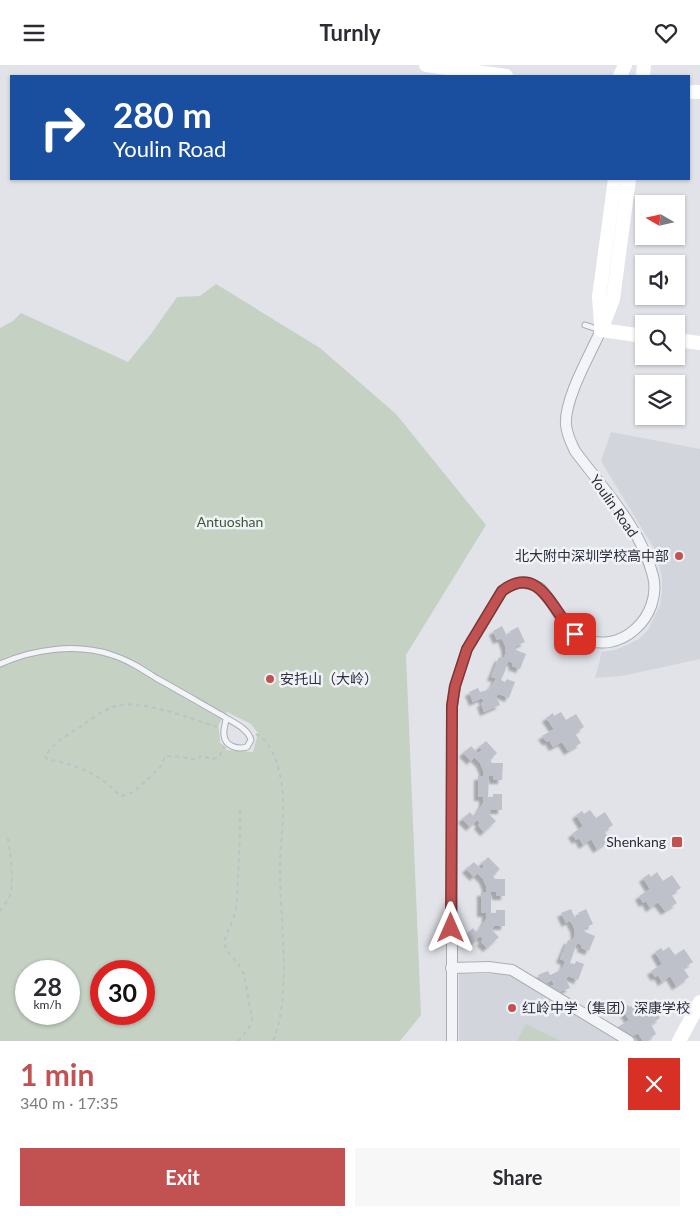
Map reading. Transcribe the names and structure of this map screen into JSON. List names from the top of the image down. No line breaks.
{"streets":{"street":["Youlin Road"]},"parks":["Antuoshan"],"places":{"other":["北大附中深圳学校高中部","安托山（大岭）","红岭中学（集团）深康学校"],"transit":["Shenkang"]},"north":"left","page":{"header":"Turnly","turn":["280 m","Youlin Road"],"speed":"28 km/h","limit":"30","heading":["1 min","340 m · 17:35"],"buttons":["Exit","Share"]}}
